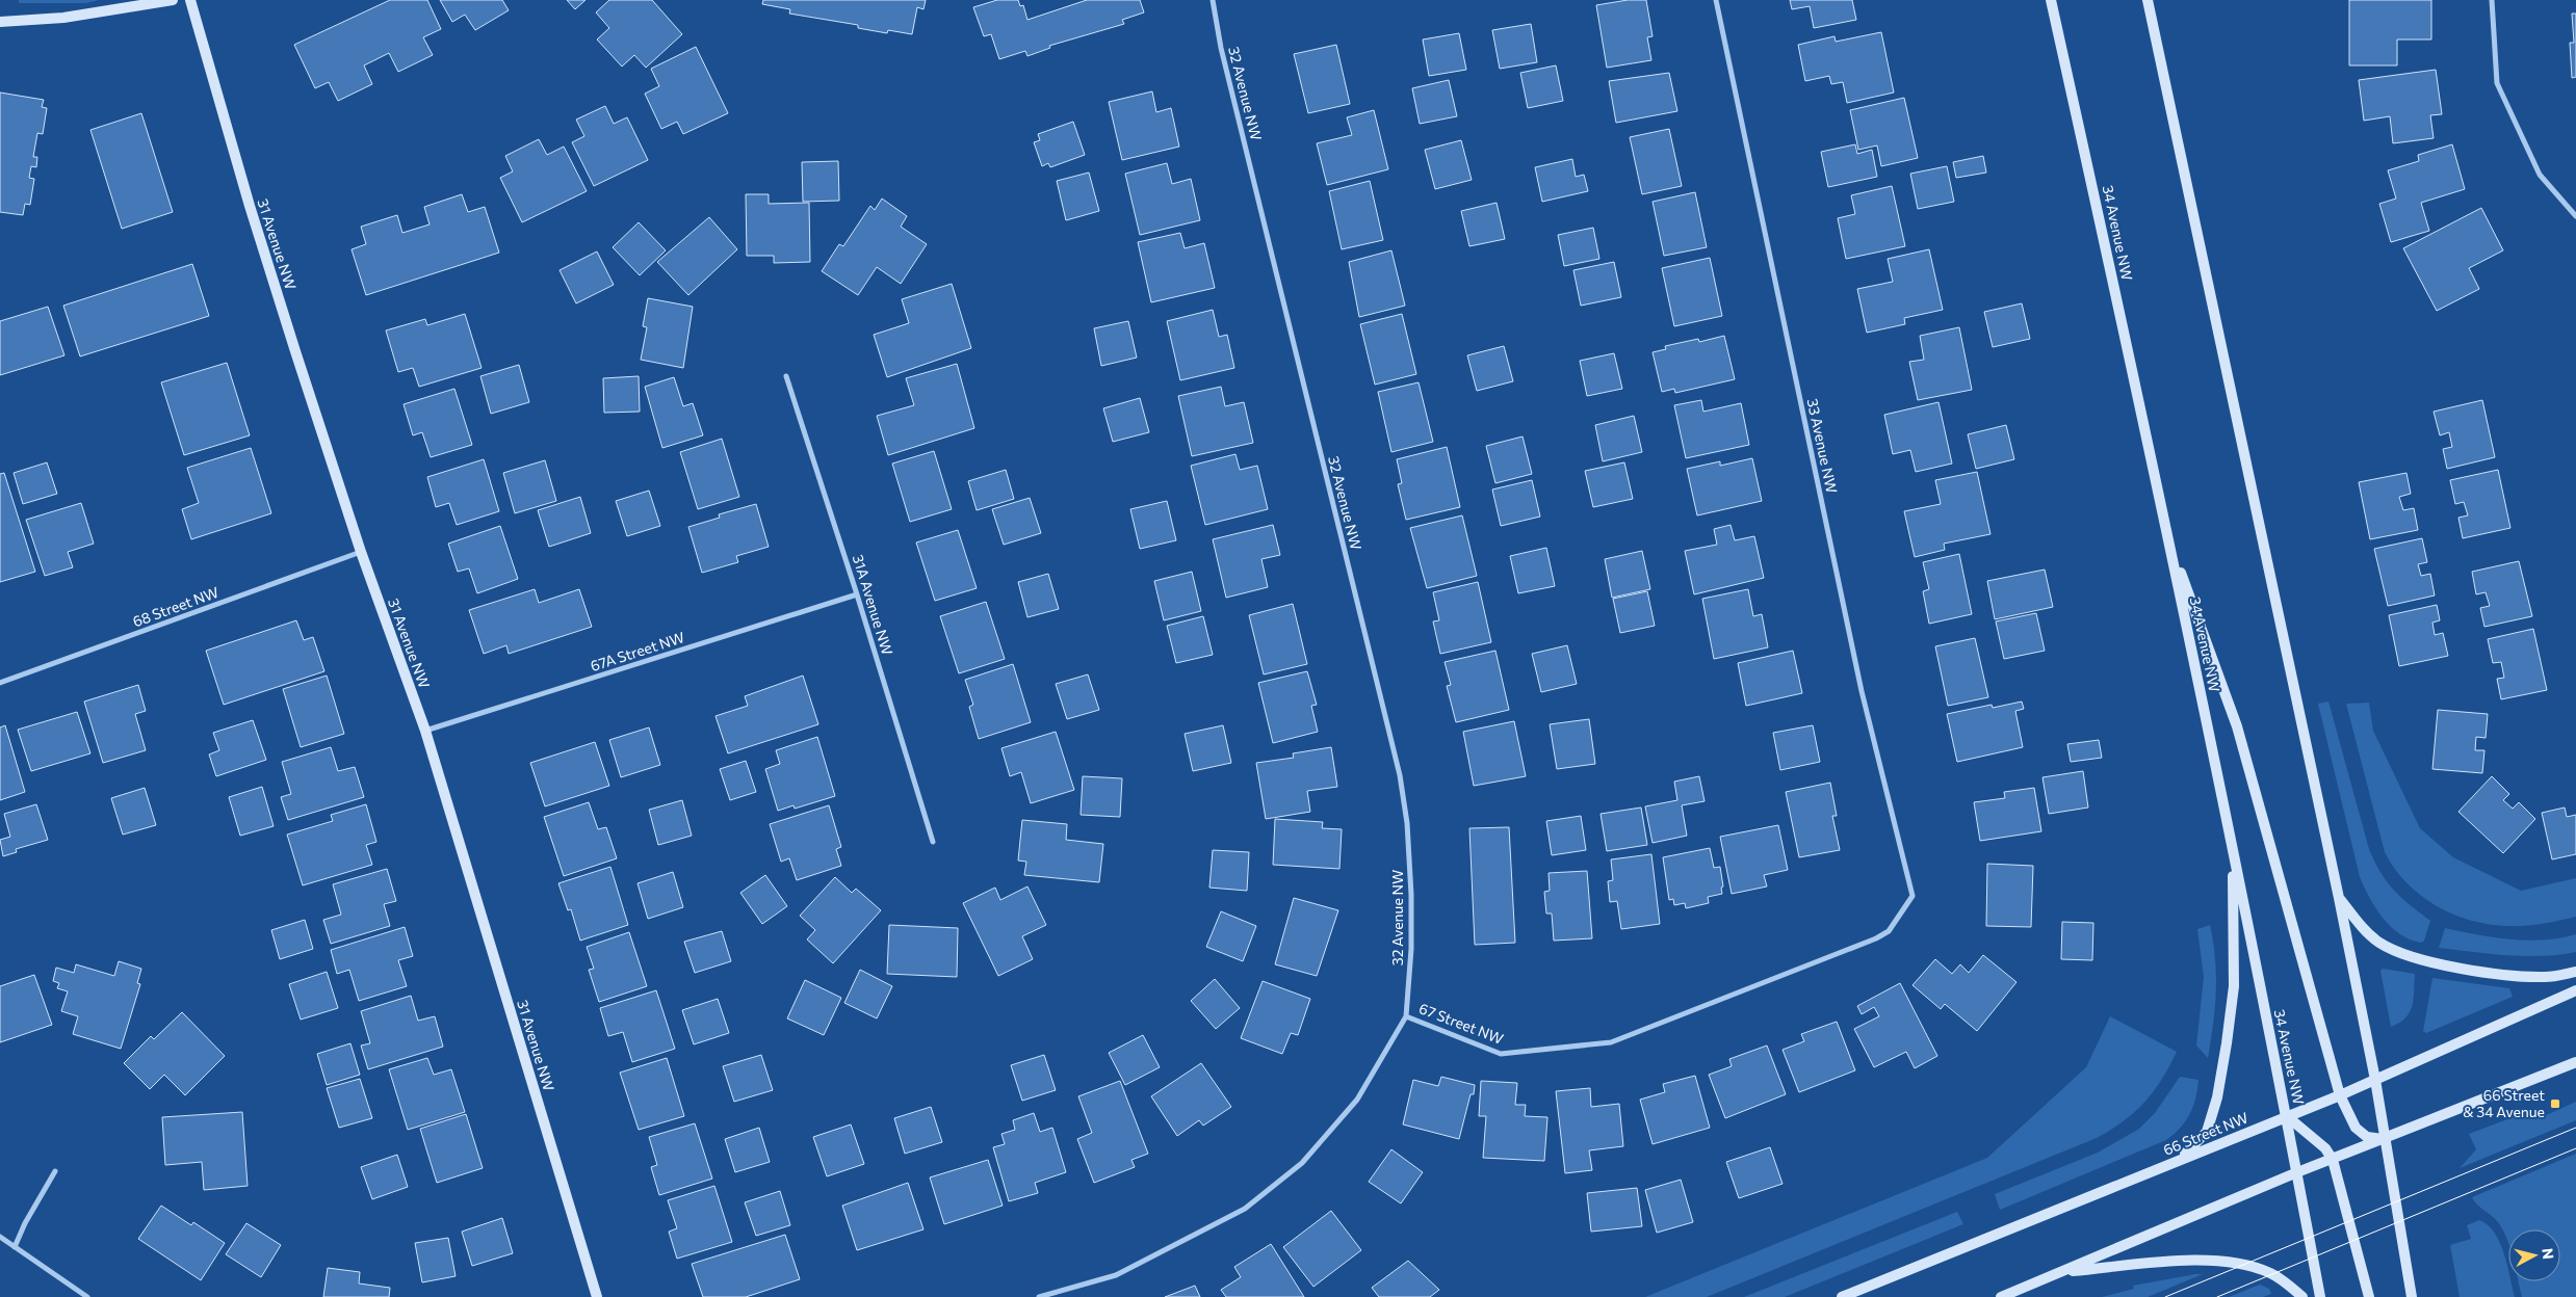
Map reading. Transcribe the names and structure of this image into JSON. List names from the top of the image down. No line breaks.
{"streets":{"main road":["34 Avenue NW","31 Avenue NW","66 Street NW"],"street":["32 Avenue NW","33 Avenue NW","31A Avenue NW","68 Street NW","67A Street NW","67 Street NW"]},"crossings":[["32 Avenue NW","67 Street NW"],["34 Avenue NW","66 Street NW"],["31 Avenue NW","68 Street NW"],["31 Avenue NW","67A Street NW"],["33 Avenue NW","67 Street NW"],["31A Avenue NW","67A Street NW"]],"places":{"transit":["66 Street & 34 Avenue"]},"north":"right"}
